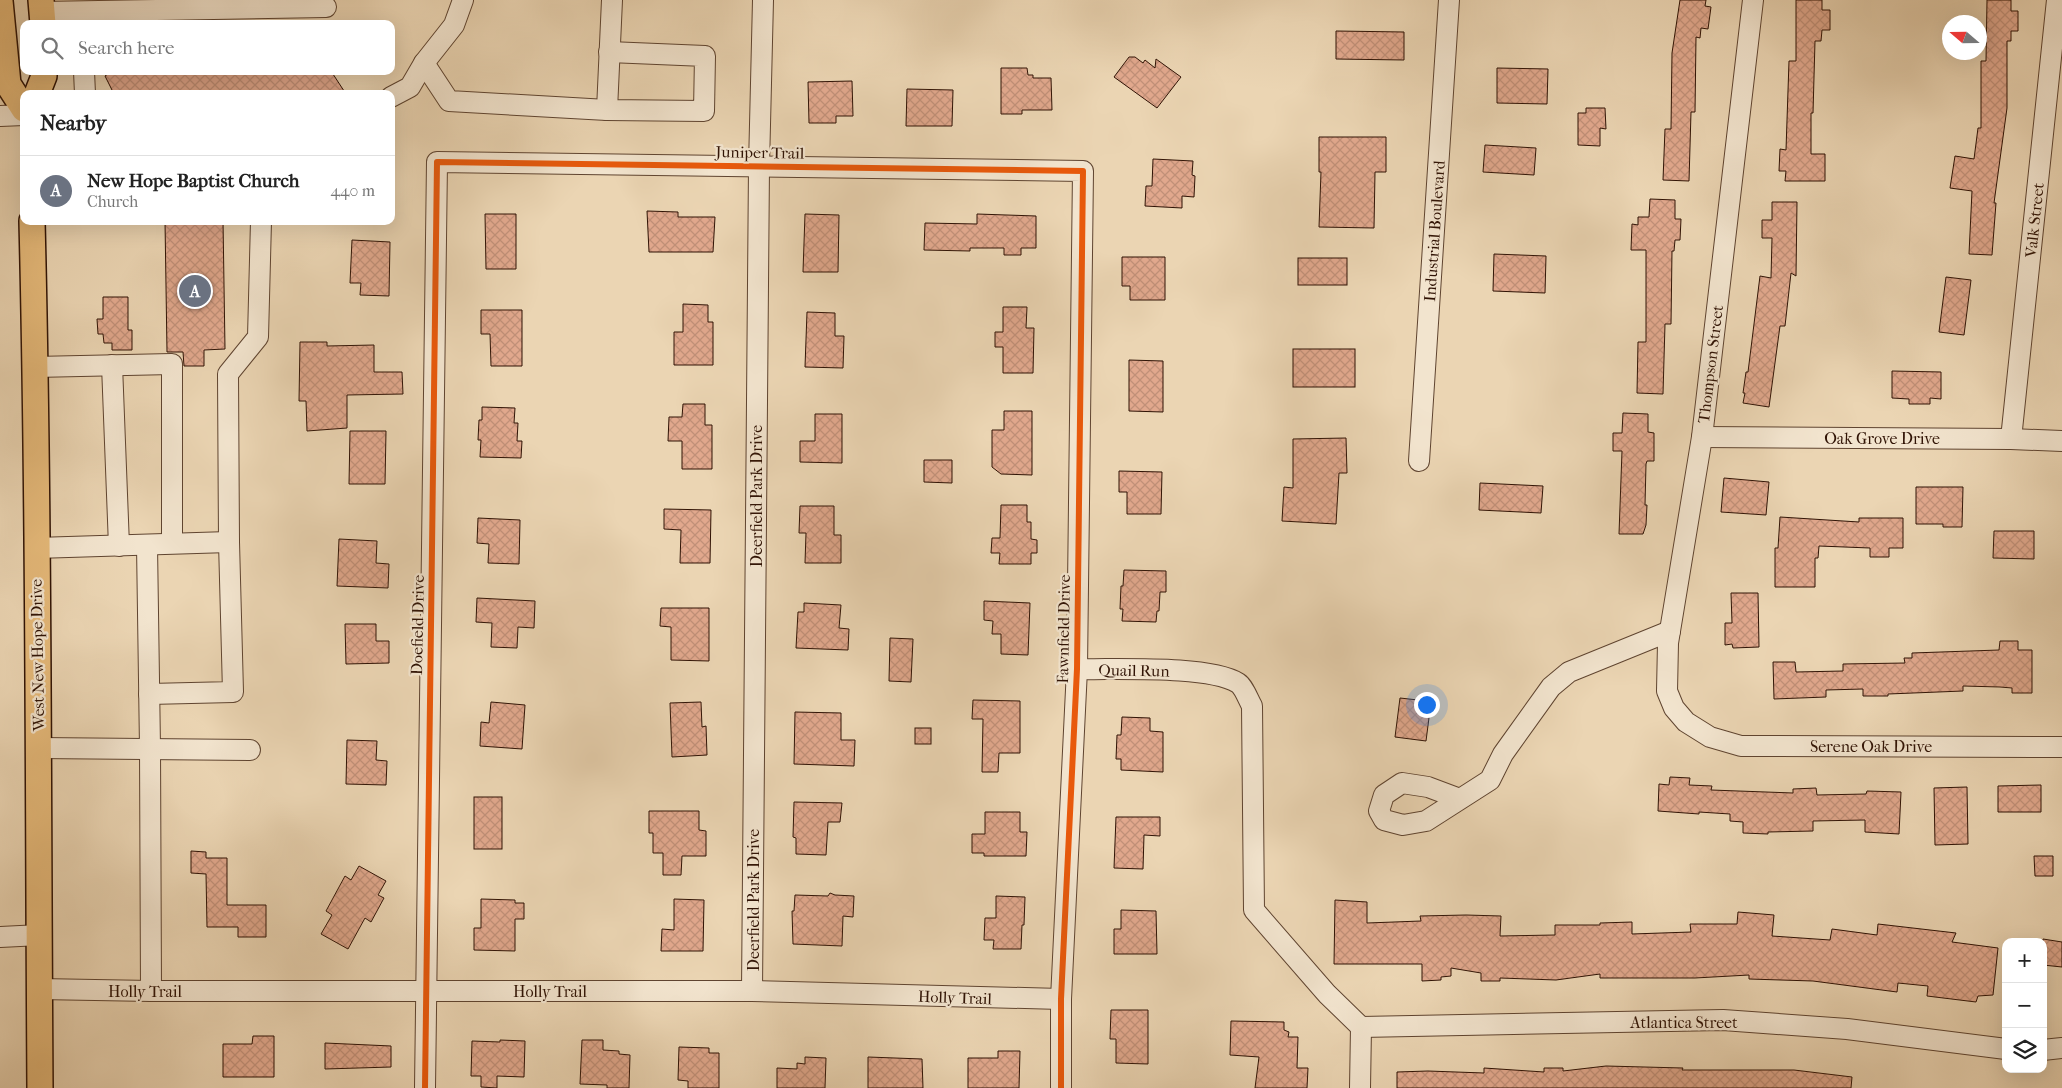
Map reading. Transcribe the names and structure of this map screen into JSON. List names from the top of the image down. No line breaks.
{"streets":{"main road":["West New Hope Drive"],"street":["Juniper Trail","Valk Street","Industrial Boulevard","Thompson Street","Oak Grove Drive","Deerfield Park Drive","Doefield Drive","Fawnfield Drive","Quail Run","Serene Oak Drive","Holly Trail","Atlantica Street"]},"crossings":[["Juniper Trail","Deerfield Park Drive"],["Juniper Trail","Doefield Drive"],["Juniper Trail","Fawnfield Drive"],["Valk Street","Oak Grove Drive"],["Thompson Street","Oak Grove Drive"],["Thompson Street","Serene Oak Drive"],["Deerfield Park Drive","Holly Trail"],["Doefield Drive","Holly Trail"],["Fawnfield Drive","Quail Run"],["Fawnfield Drive","Holly Trail"],["West New Hope Drive","Holly Trail"],["Quail Run","Atlantica Street"]],"north":"left","page":{"search":"Search here","heading":"Nearby","list":[{"mark":"A","name":"New Hope Baptist Church","note":"Church","value":"440 m"}],"pins":"A","map_buttons":["+","−"]}}
